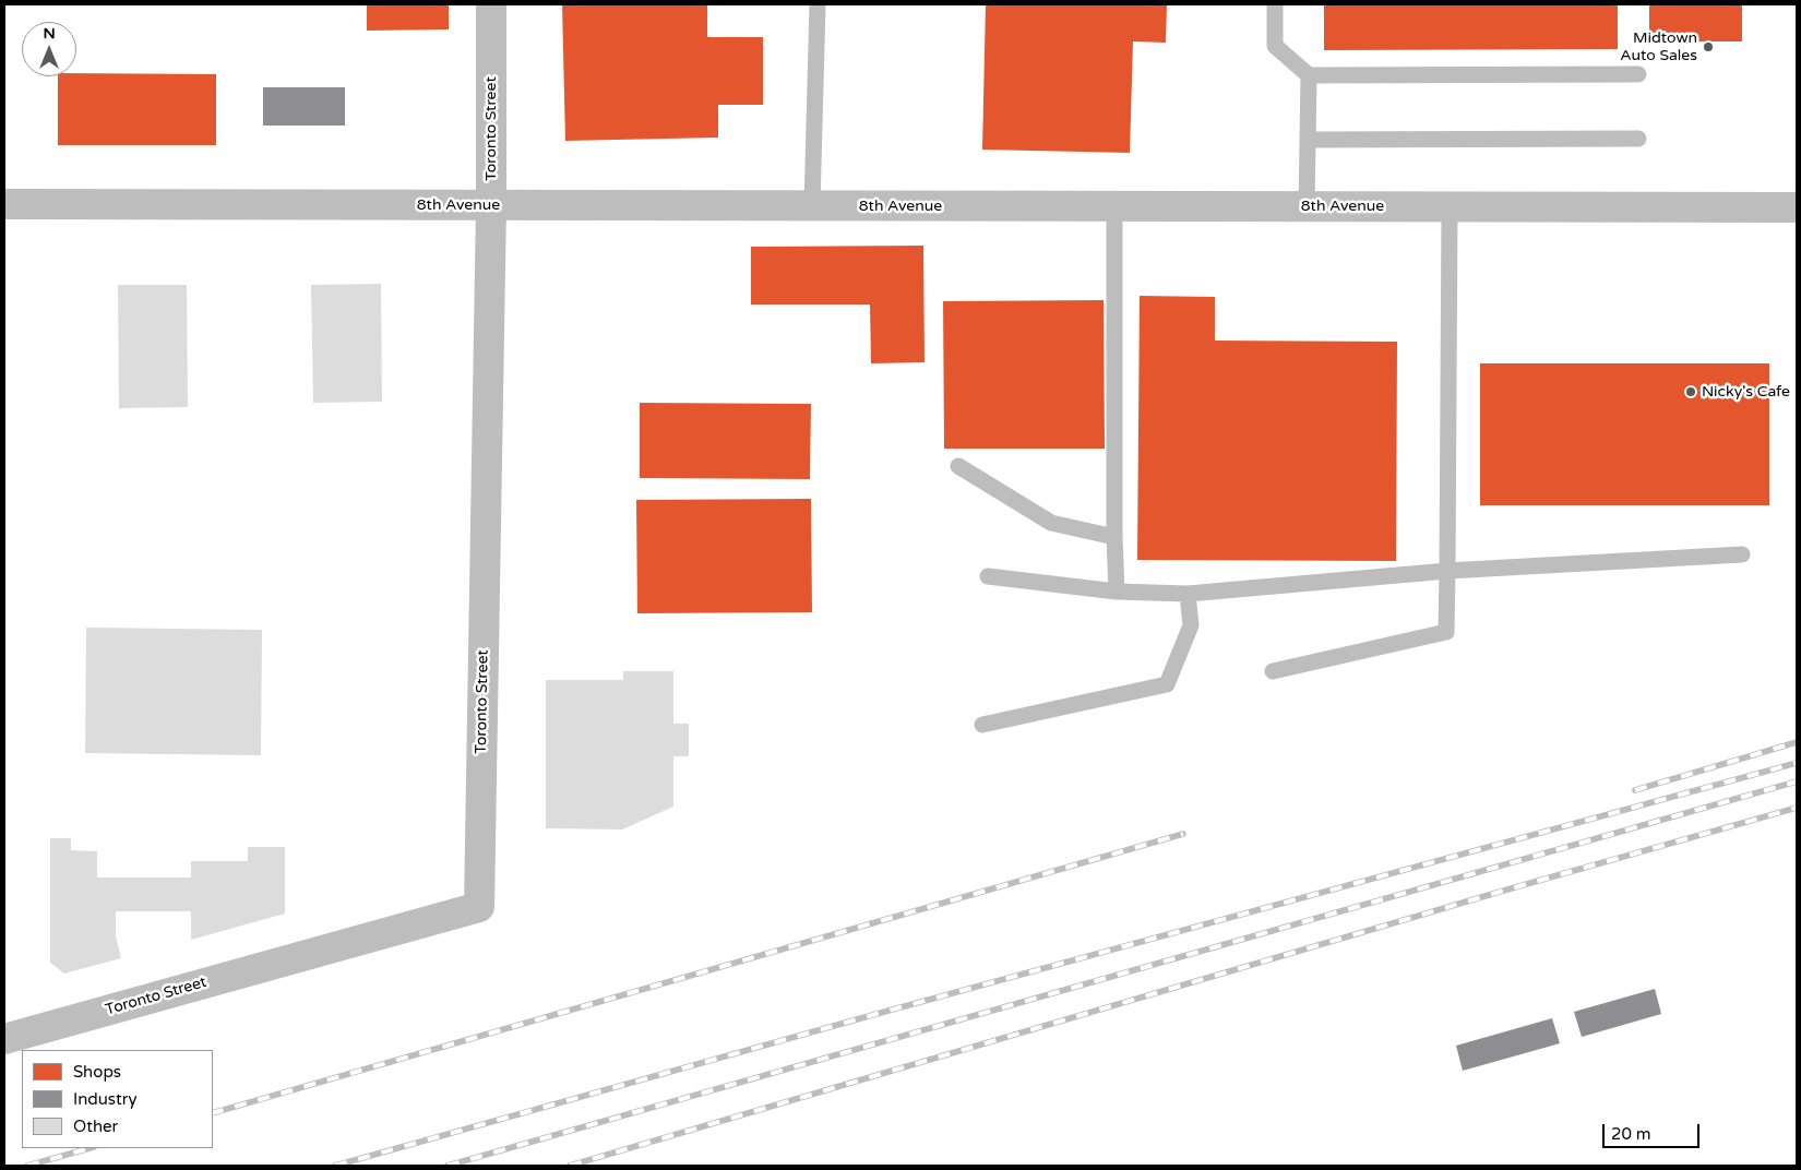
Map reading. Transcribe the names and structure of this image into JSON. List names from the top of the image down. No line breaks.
{"streets":{"street":["Toronto Street","8th Avenue"]},"crossings":[["Toronto Street","8th Avenue"]],"places":["Midtown Auto Sales","Nicky's Cafe"],"legend":["Shops","Industry","Other"],"scale_bar":"20 m","north":"top"}
